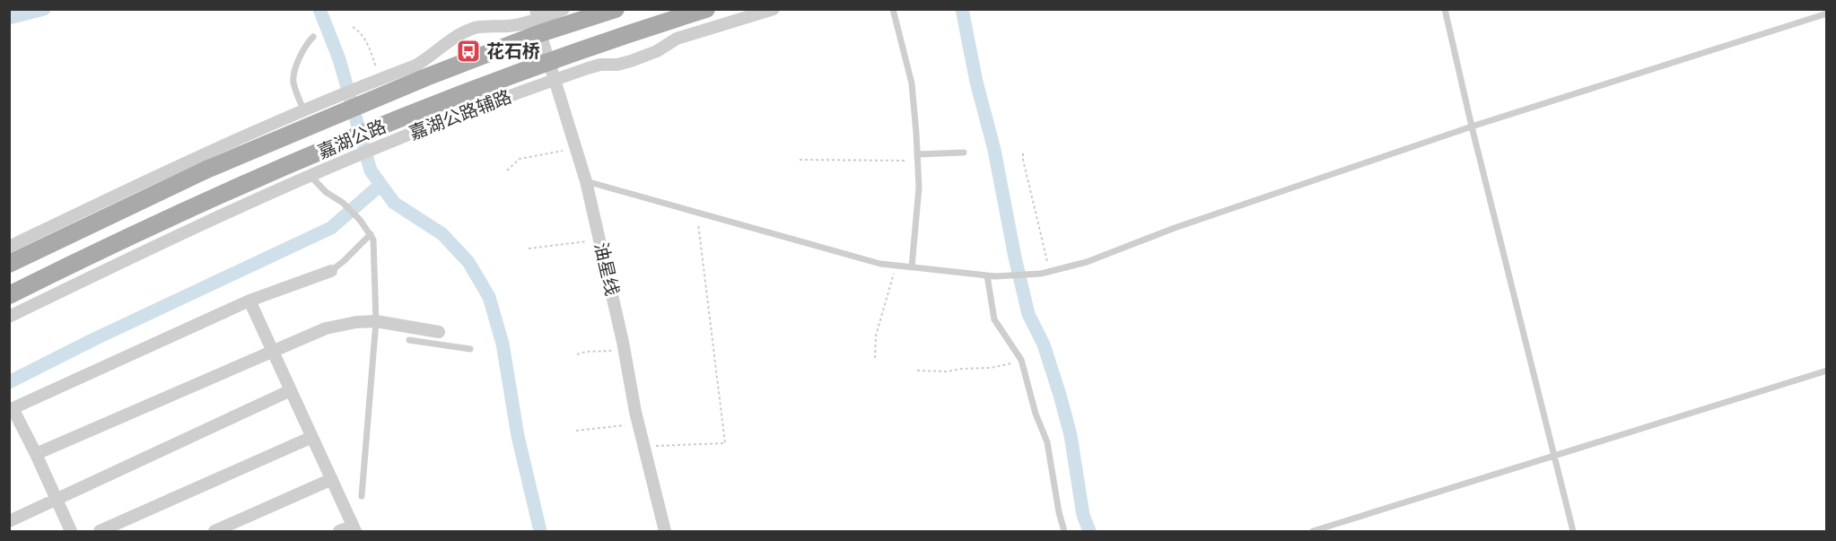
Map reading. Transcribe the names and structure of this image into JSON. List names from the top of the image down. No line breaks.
{"streets":{"main road":["嘉湖公路"],"street":["嘉湖公路辅路","油星线"]},"crossings":[["嘉湖公路辅路","嘉湖公路"],["嘉湖公路辅路","油星线"],["嘉湖公路","油星线"]],"places":{"bus stop":["花石桥"]}}
